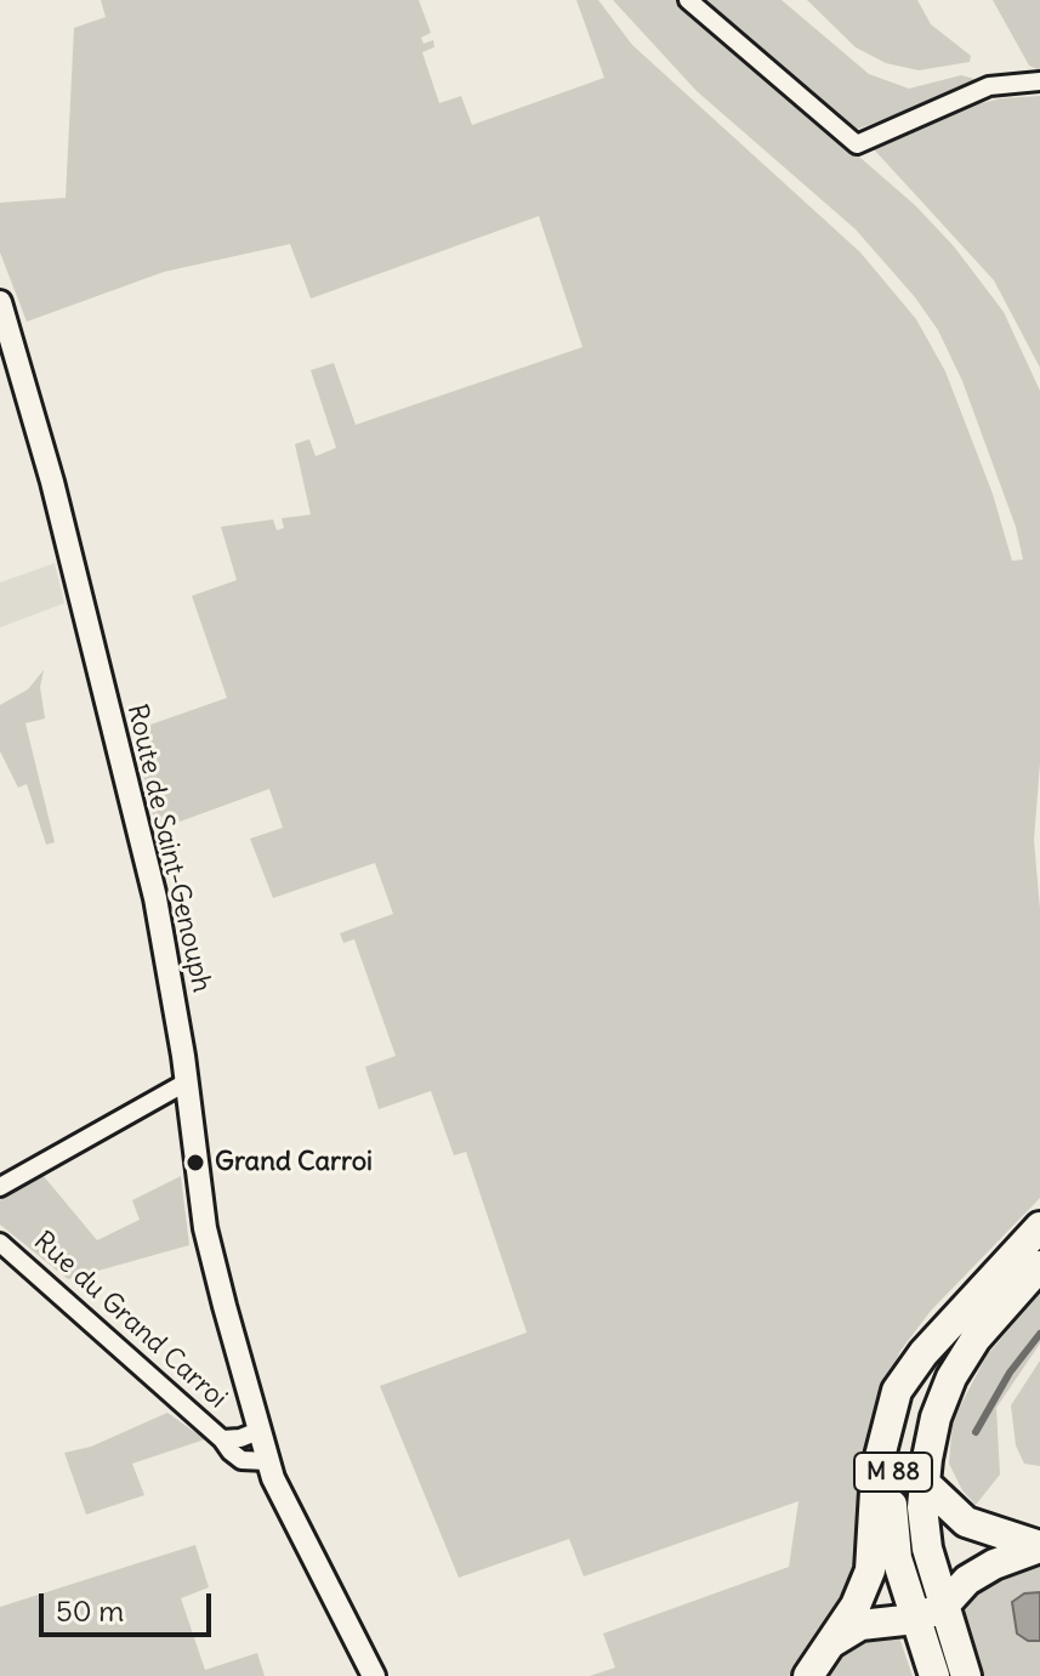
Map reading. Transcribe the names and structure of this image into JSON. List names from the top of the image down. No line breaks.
{"streets":{"highway":["M 88"],"street":["Route de Saint-Genouph","Rue du Grand Carroi"]},"crossings":[["Route de Saint-Genouph","Rue du Grand Carroi"]],"places":["Grand Carroi"],"scale_bar":"50 m"}
